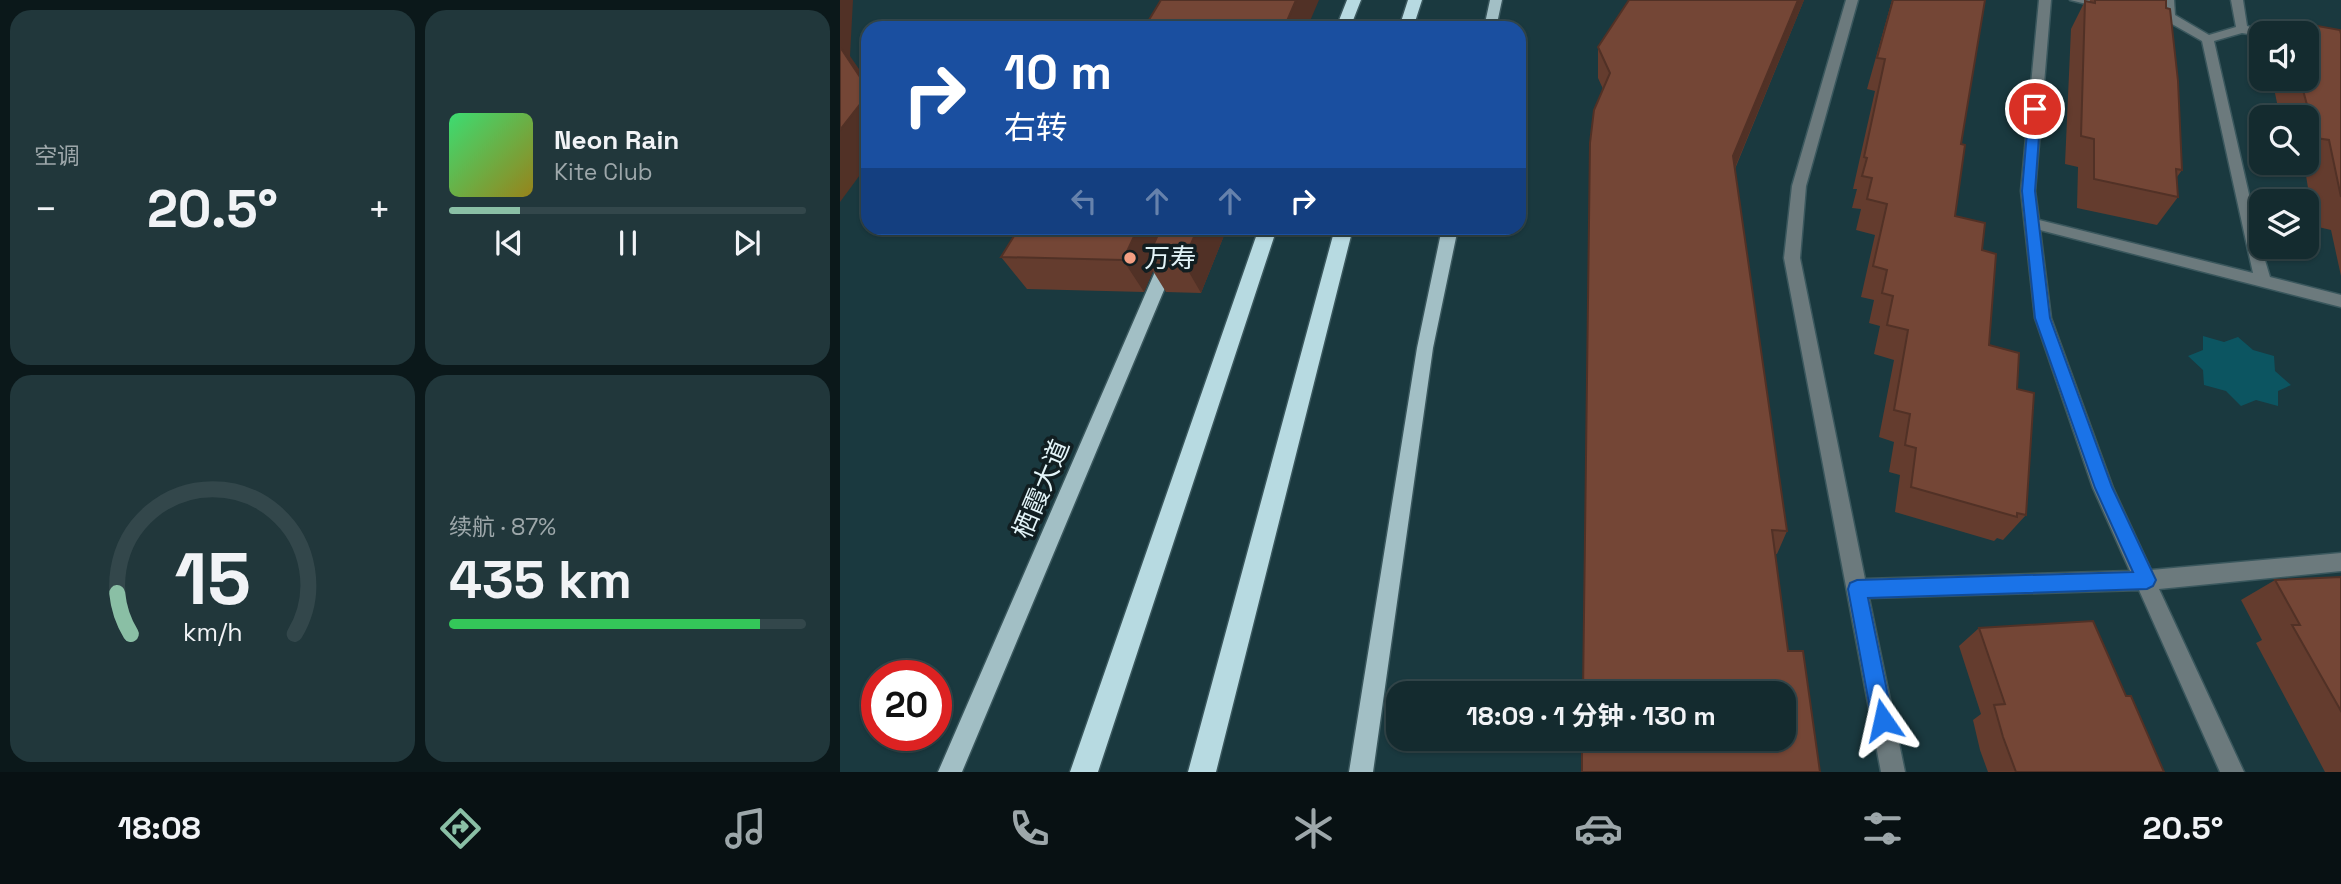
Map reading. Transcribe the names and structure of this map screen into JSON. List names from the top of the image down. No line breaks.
{"streets":{"main road":["栖霞大道"]},"places":["万寿"],"page":{"tile":["空调",["续航 · 87%","435 km"]],"turn":["10 m","右转"],"song":["Neon Rain","Kite Club"],"heat":["−","20.5°","+"],"limit":"20","trip":"18:09 · 1 分钟 · 130 m","tabs":["18:08","20.5°"],"gauge":["15","km/h"]}}
